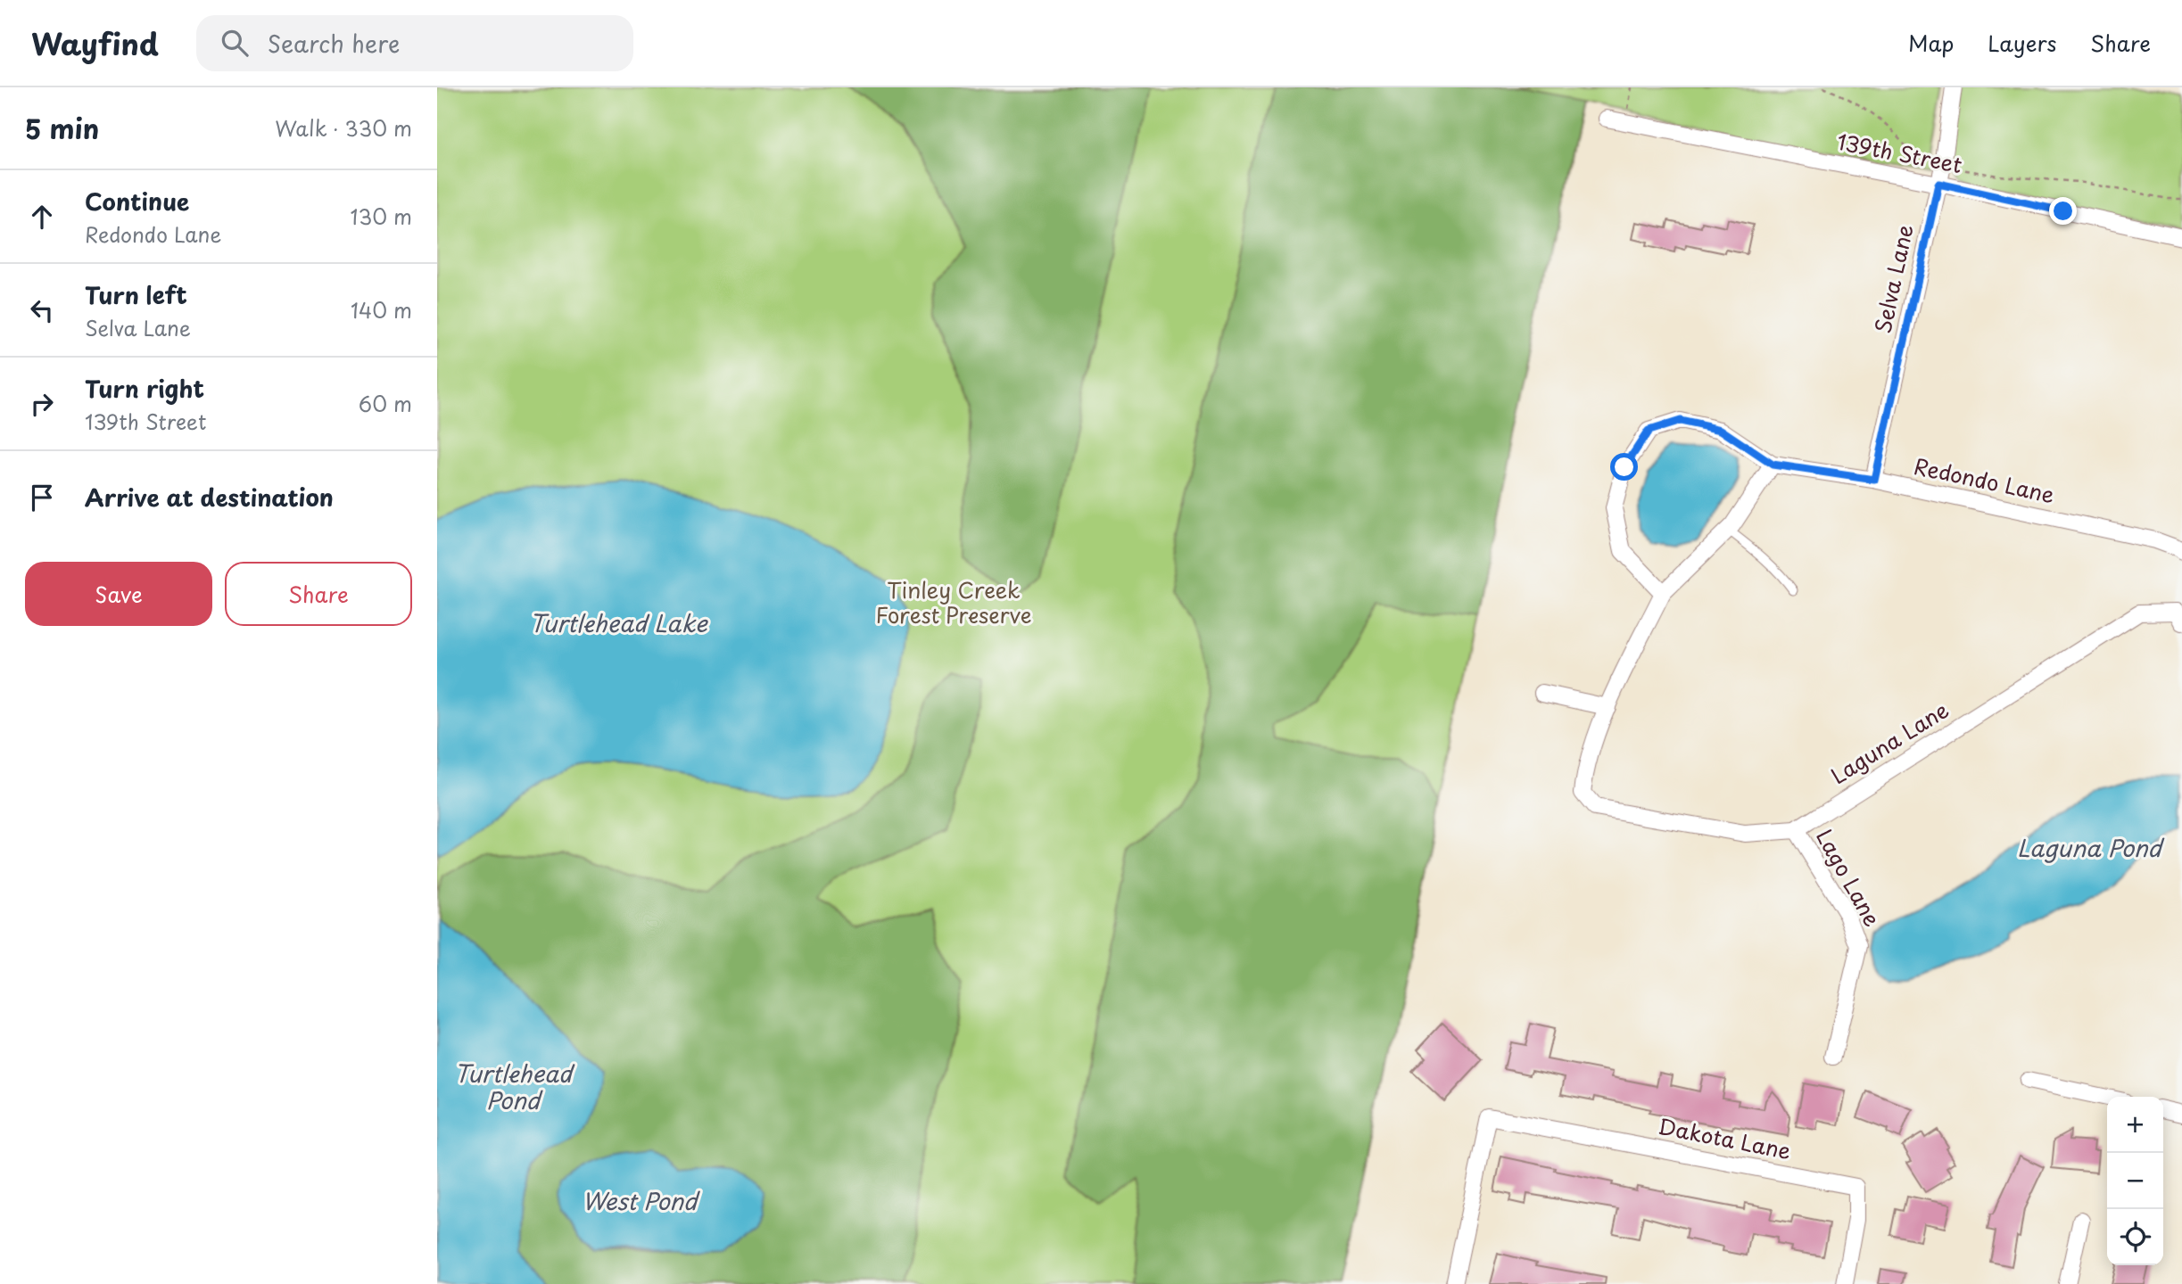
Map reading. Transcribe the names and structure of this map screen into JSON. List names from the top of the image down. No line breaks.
{"streets":{"street":["139th Street","Selva Lane","Redondo Lane","Laguna Lane","Lago Lane","Dakota Lane"]},"crossings":[["139th Street","Selva Lane"],["Selva Lane","Redondo Lane"],["Laguna Lane","Lago Lane"]],"water":["Turtlehead Lake","Laguna Pond","Turtlehead Pond","West Pond"],"parks":["Tinley Creek Forest Preserve"],"page":{"header":"Wayfind","search":"Search here","nav":["Map","Layers","Share"],"heading":["5 min","Walk · 330 m"],"list":[["Continue","Redondo Lane","130 m"],["Turn left","Selva Lane","140 m"],["Turn right","139th Street","60 m"],"Arrive at destination"],"buttons":["Save","Share"],"map_buttons":["+","−"]}}
